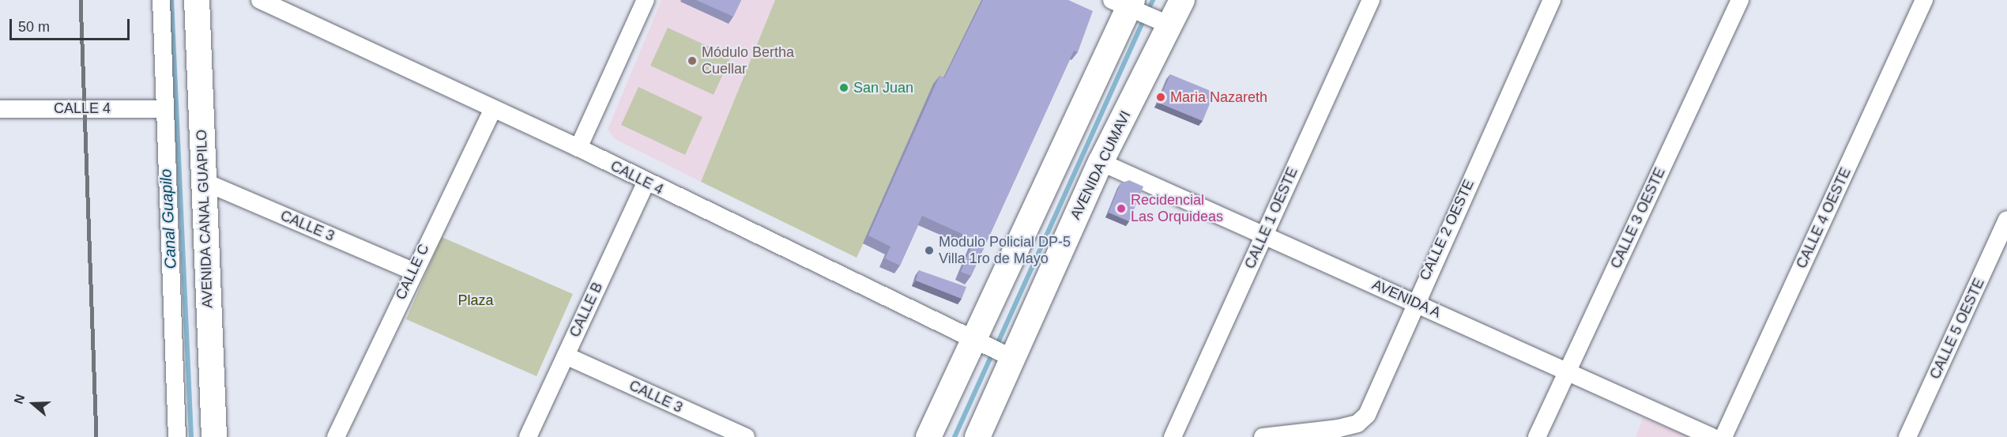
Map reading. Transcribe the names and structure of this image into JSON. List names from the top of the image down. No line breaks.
{"streets":{"main road":["AVENIDA CUMAVI","AVENIDA CANAL GUAPILO"],"street":["CALLE 4","CALLE 1 OESTE","CALLE 3 OESTE","CALLE 4 OESTE","CALLE 3","CALLE 2 OESTE","CALLE C","AVENIDA A","CALLE B","CALLE 5 OESTE"]},"crossings":[["CALLE 4","AVENIDA CUMAVI"],["CALLE 4","CALLE C"],["CALLE 4","CALLE B"],["AVENIDA CUMAVI","AVENIDA A"],["CALLE 1 OESTE","AVENIDA A"],["CALLE 3 OESTE","AVENIDA A"],["AVENIDA CANAL GUAPILO","CALLE 3"],["CALLE 3","CALLE C"],["CALLE 3","CALLE B"],["CALLE 2 OESTE","AVENIDA A"]],"water":["Canal Guapilo"],"parks":["Plaza"],"places":["Módulo Bertha Cuellar","San Juan","Maria Nazareth","Recidencial Las Orquideas","Modulo Policial DP-5 Villa 1ro de Mayo"],"scale_bar":"50 m","north":"left"}
